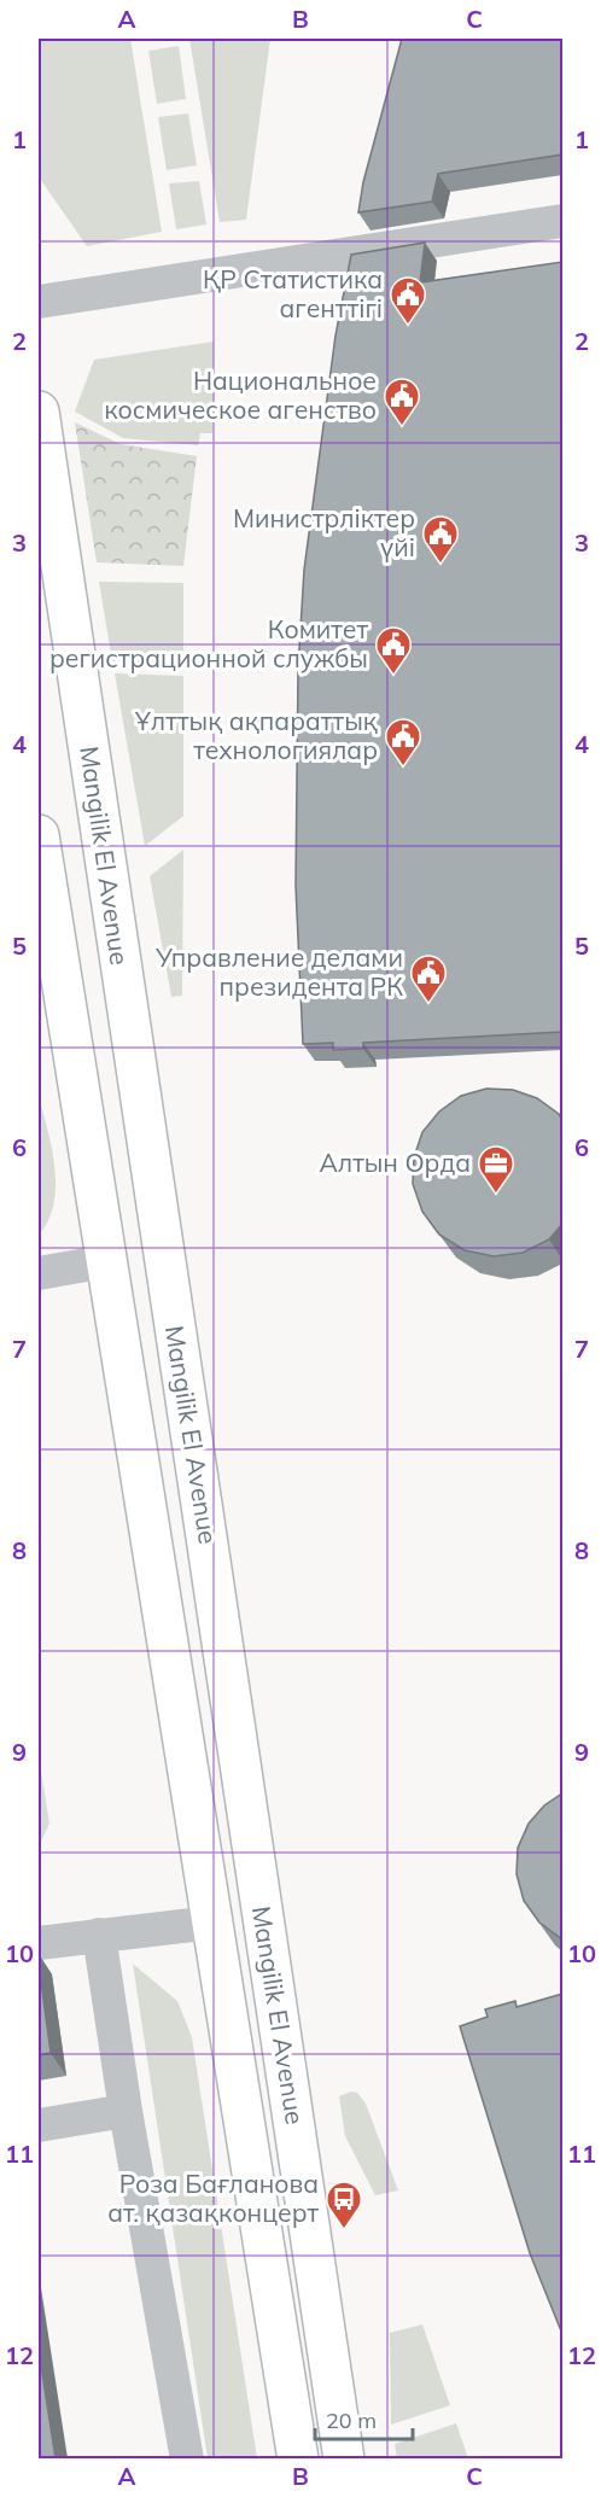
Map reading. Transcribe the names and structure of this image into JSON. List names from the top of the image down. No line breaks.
{"streets":{"main road":["Mangilik El Avenue"]},"places":{"public building":["ҚР Статистика агенттігі","Национальное космическое агенство","Министрліктер үйі","Комитет регистрационной службы","Ұлттық ақпараттық технологиялар","Управление делами президента РК"],"office":["Алтын Орда"],"bus stop":["Роза Бағланова ат. қазақконцерт"]},"scale_bar":"20 m","grid":{"columns":["A","B","C"],"rows":["1","2","3","4","5","6","7","8","9","10","11","12"]}}
